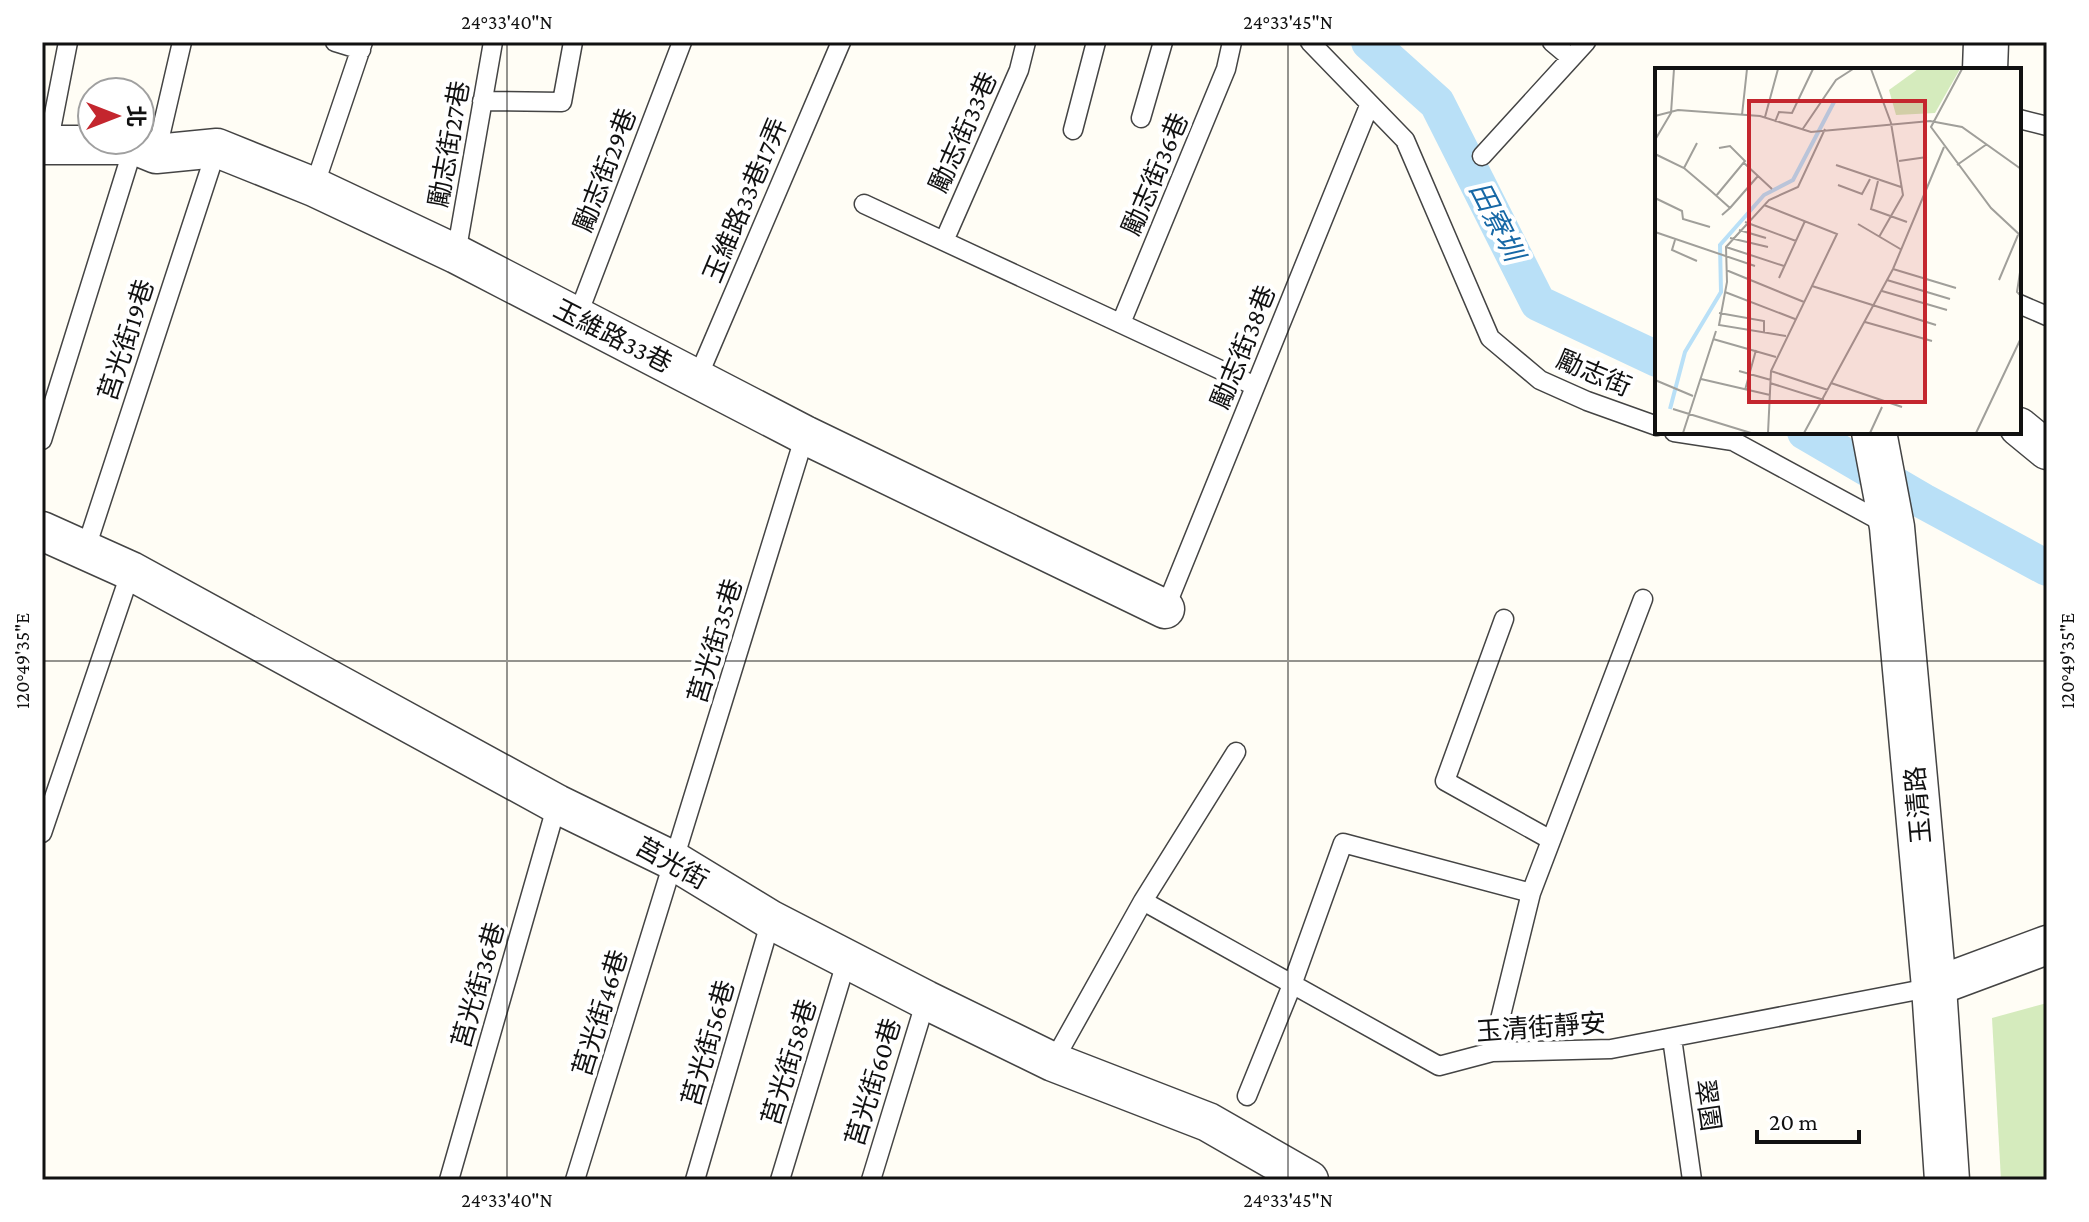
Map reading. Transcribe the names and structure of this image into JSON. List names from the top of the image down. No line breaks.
{"streets":{"street":["玉維路33巷","玉清路","莒光街"],"lane":["勵志街33巷","勵志街27巷","勵志街29巷","勵志街36巷","玉維路33巷17弄","莒光街19巷","勵志街38巷","勵志街","莒光街35巷","莒光街36巷","莒光街46巷","玉清街靜安","莒光街56巷","莒光街58巷","莒光街60巷","翠園"]},"crossings":[["勵志街27巷","玉維路33巷"],["勵志街29巷","玉維路33巷"],["玉維路33巷17弄","玉維路33巷"],["玉維路33巷","莒光街19巷"],["玉維路33巷","勵志街38巷"],["玉維路33巷","莒光街35巷"],["莒光街19巷","莒光街"],["勵志街38巷","勵志街"],["莒光街35巷","莒光街"],["莒光街35巷","莒光街46巷"],["玉清路","玉清街靜安"],["莒光街","莒光街36巷"],["莒光街","莒光街46巷"],["莒光街","莒光街56巷"],["莒光街","莒光街58巷"],["莒光街","莒光街60巷"],["玉清街靜安","翠園"]],"water":["田寮圳"],"scale_bar":"20 m","north":"right","coordinates":["24°33'40\"N","24°33'45\"N","120°49'35\"E"]}
